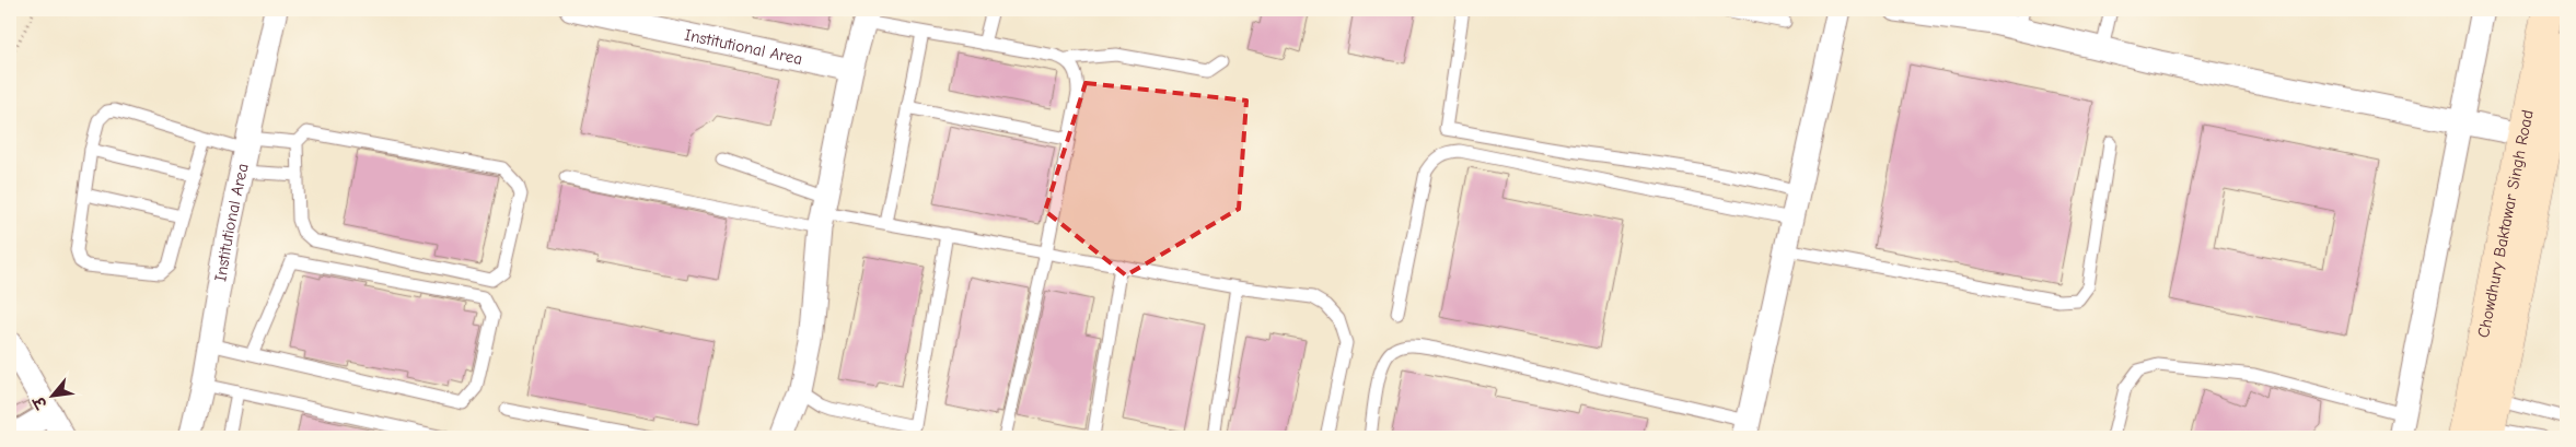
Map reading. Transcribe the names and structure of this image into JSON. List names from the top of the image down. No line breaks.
{"streets":{"main road":["Chowdhury Baktawar Singh Road"],"street":["Institutional Area"]},"north":"bottom left"}
